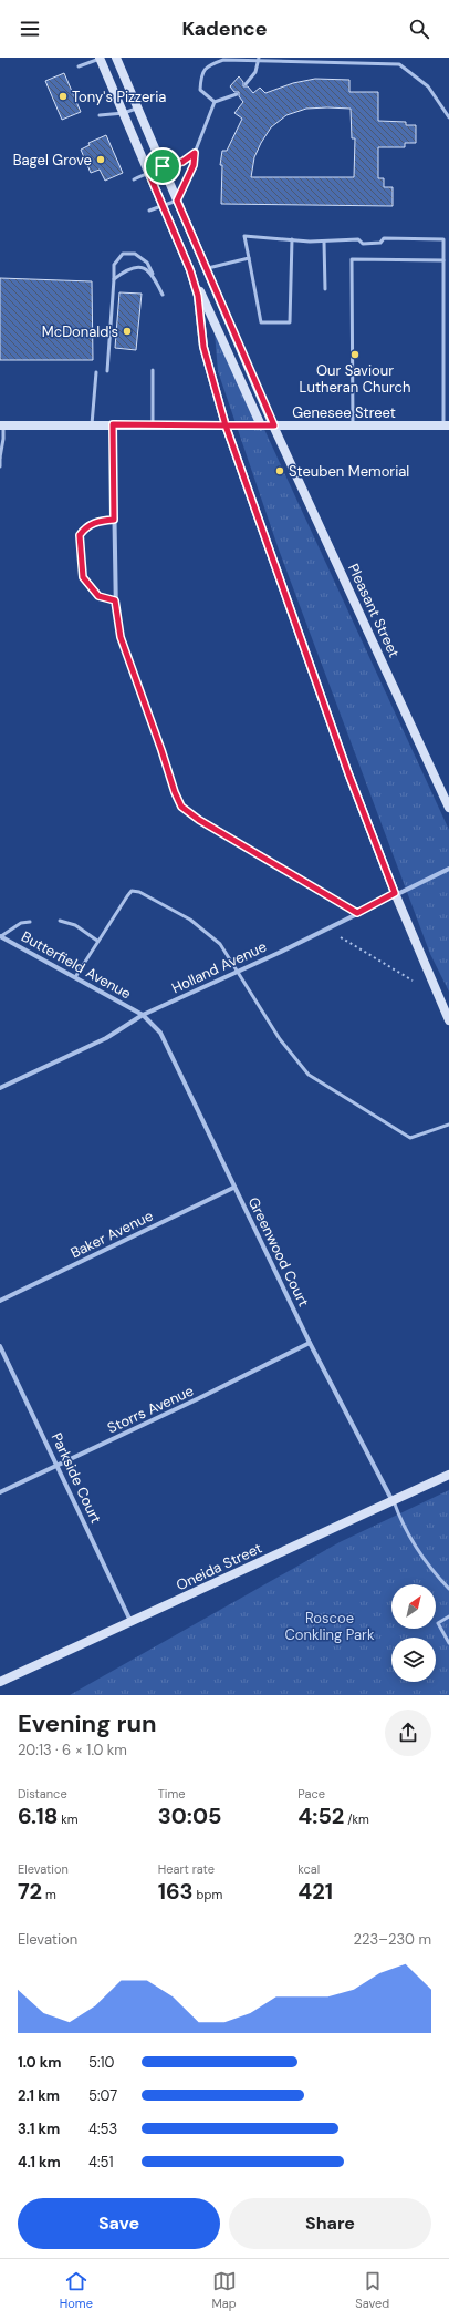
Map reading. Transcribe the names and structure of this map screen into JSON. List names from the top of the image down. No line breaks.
{"streets":{"street":["Genesee Street","Pleasant Street","Butterfield Avenue","Holland Avenue","Baker Avenue","Greenwood Court","Storrs Avenue","Parkside Court","Oneida Street"]},"crossings":[["Genesee Street","Pleasant Street"],["Butterfield Avenue","Holland Avenue"],["Butterfield Avenue","Greenwood Court"],["Holland Avenue","Greenwood Court"],["Baker Avenue","Greenwood Court"],["Greenwood Court","Storrs Avenue"],["Greenwood Court","Oneida Street"],["Storrs Avenue","Parkside Court"],["Parkside Court","Oneida Street"]],"parks":["Roscoe Conkling Park"],"places":["Tony's Pizzeria","Bagel Grove","McDonald's","Our Saviour Lutheran Church","Steuben Memorial"],"north":"top right","page":{"header":"Kadence","heading":["Evening run","20:13 · 6 × 1.0 km"],"stats":[["Distance","6.18 km"],["Time","30:05"],["Pace","4:52 /km"],["Elevation","72 m"],["Heart rate","163 bpm"],["kcal","421"]],"chart":["Elevation","223–230 m"],"list":[{"name":"1.0 km","note":"5:10"},{"name":"2.1 km","note":"5:07"},{"name":"3.1 km","note":"4:53"},{"name":"4.1 km","note":"4:51"}],"buttons":["Save","Share"],"tabs":["Home","Map","Saved"]}}
